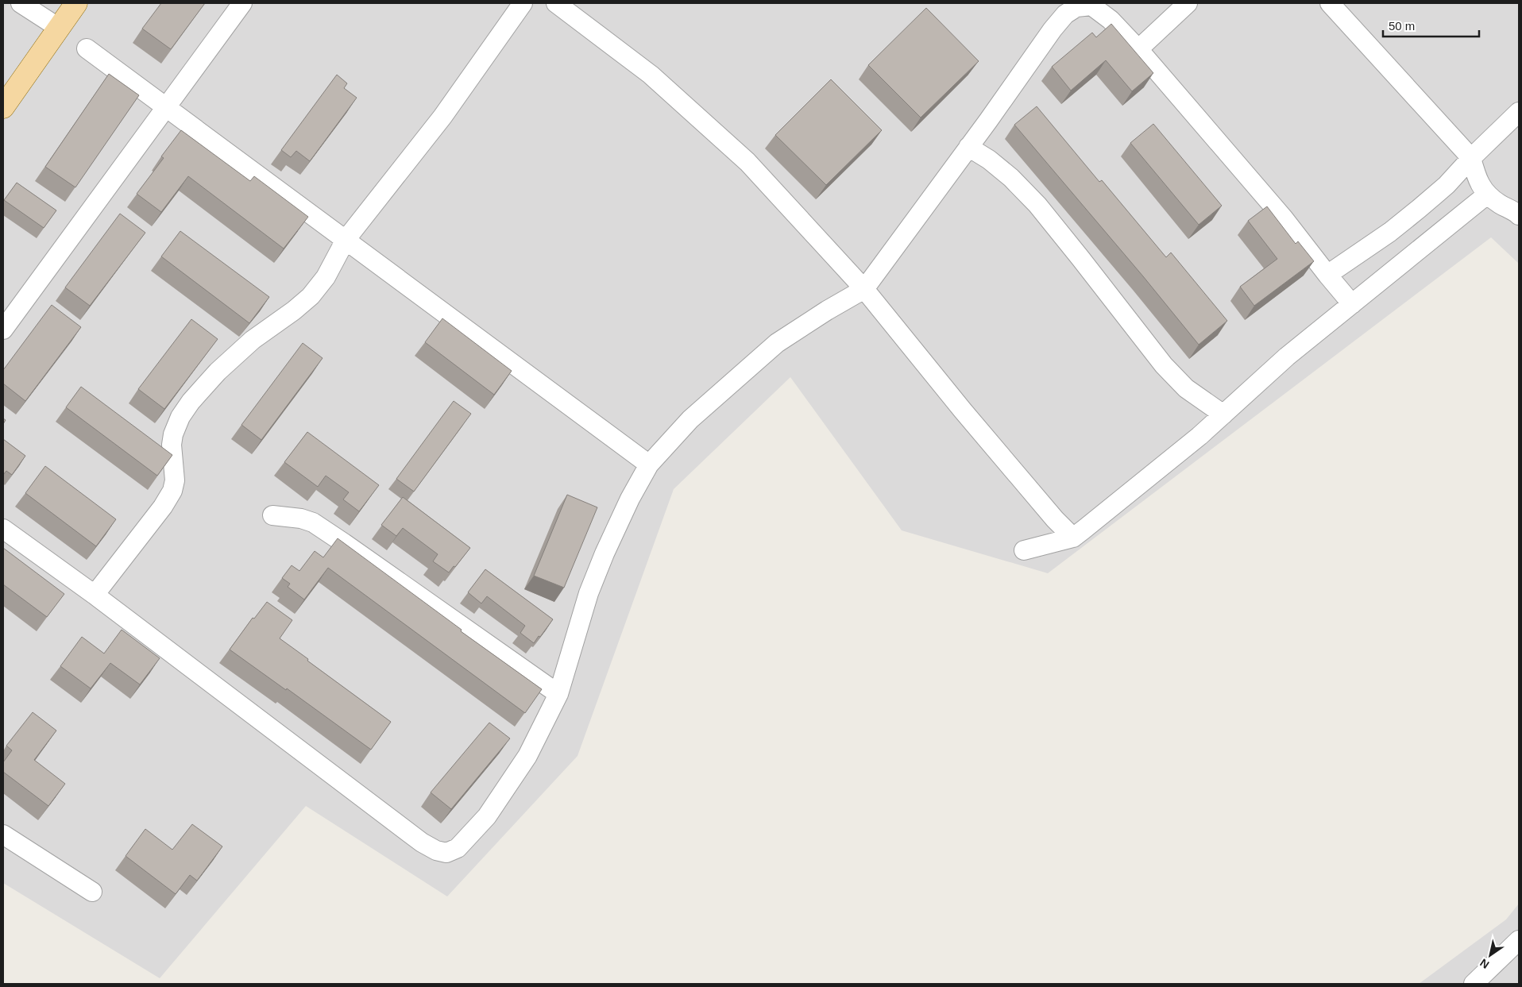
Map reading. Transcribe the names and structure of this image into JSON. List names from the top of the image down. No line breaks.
{"scale_bar":"50 m","north":"bottom left"}
